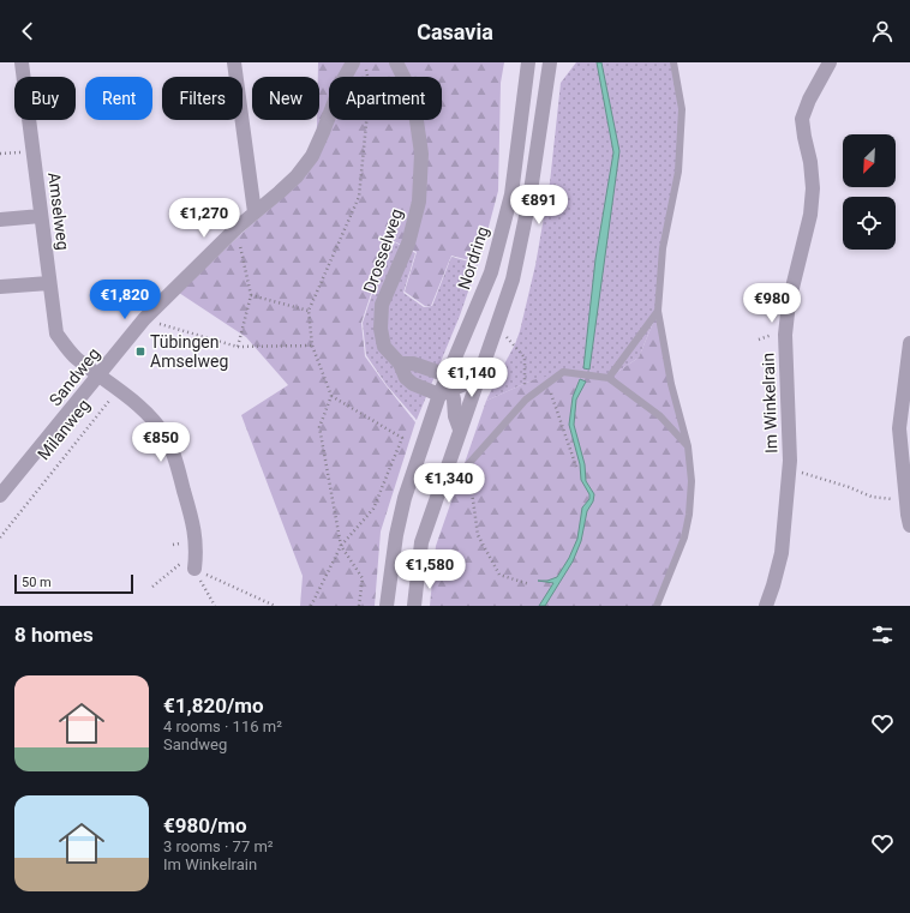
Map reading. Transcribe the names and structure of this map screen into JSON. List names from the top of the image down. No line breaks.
{"streets":{"street":["Amselweg","Drosselweg","Nordring","Sandweg","Im Winkelrain"],"path":["Milanweg"]},"crossings":[["Amselweg","Sandweg"],["Drosselweg","Nordring"]],"places":{"transit":["Tübingen Amselweg"]},"scale_bar":"50 m","north":"bottom left","page":{"header":"Casavia","chip":["Buy","Rent","Filters","New","Apartment"],"price":["€891","€1,270","€1,820","€980","€1,140","€850","€1,340","€1,580"],"scale":"50 m","heading":"8 homes","list":[{"name":"€1,820/mo","note":"4 rooms · 116 m² · Sandweg"},{"name":"€980/mo","note":"3 rooms · 77 m² · Im Winkelrain"}]}}
